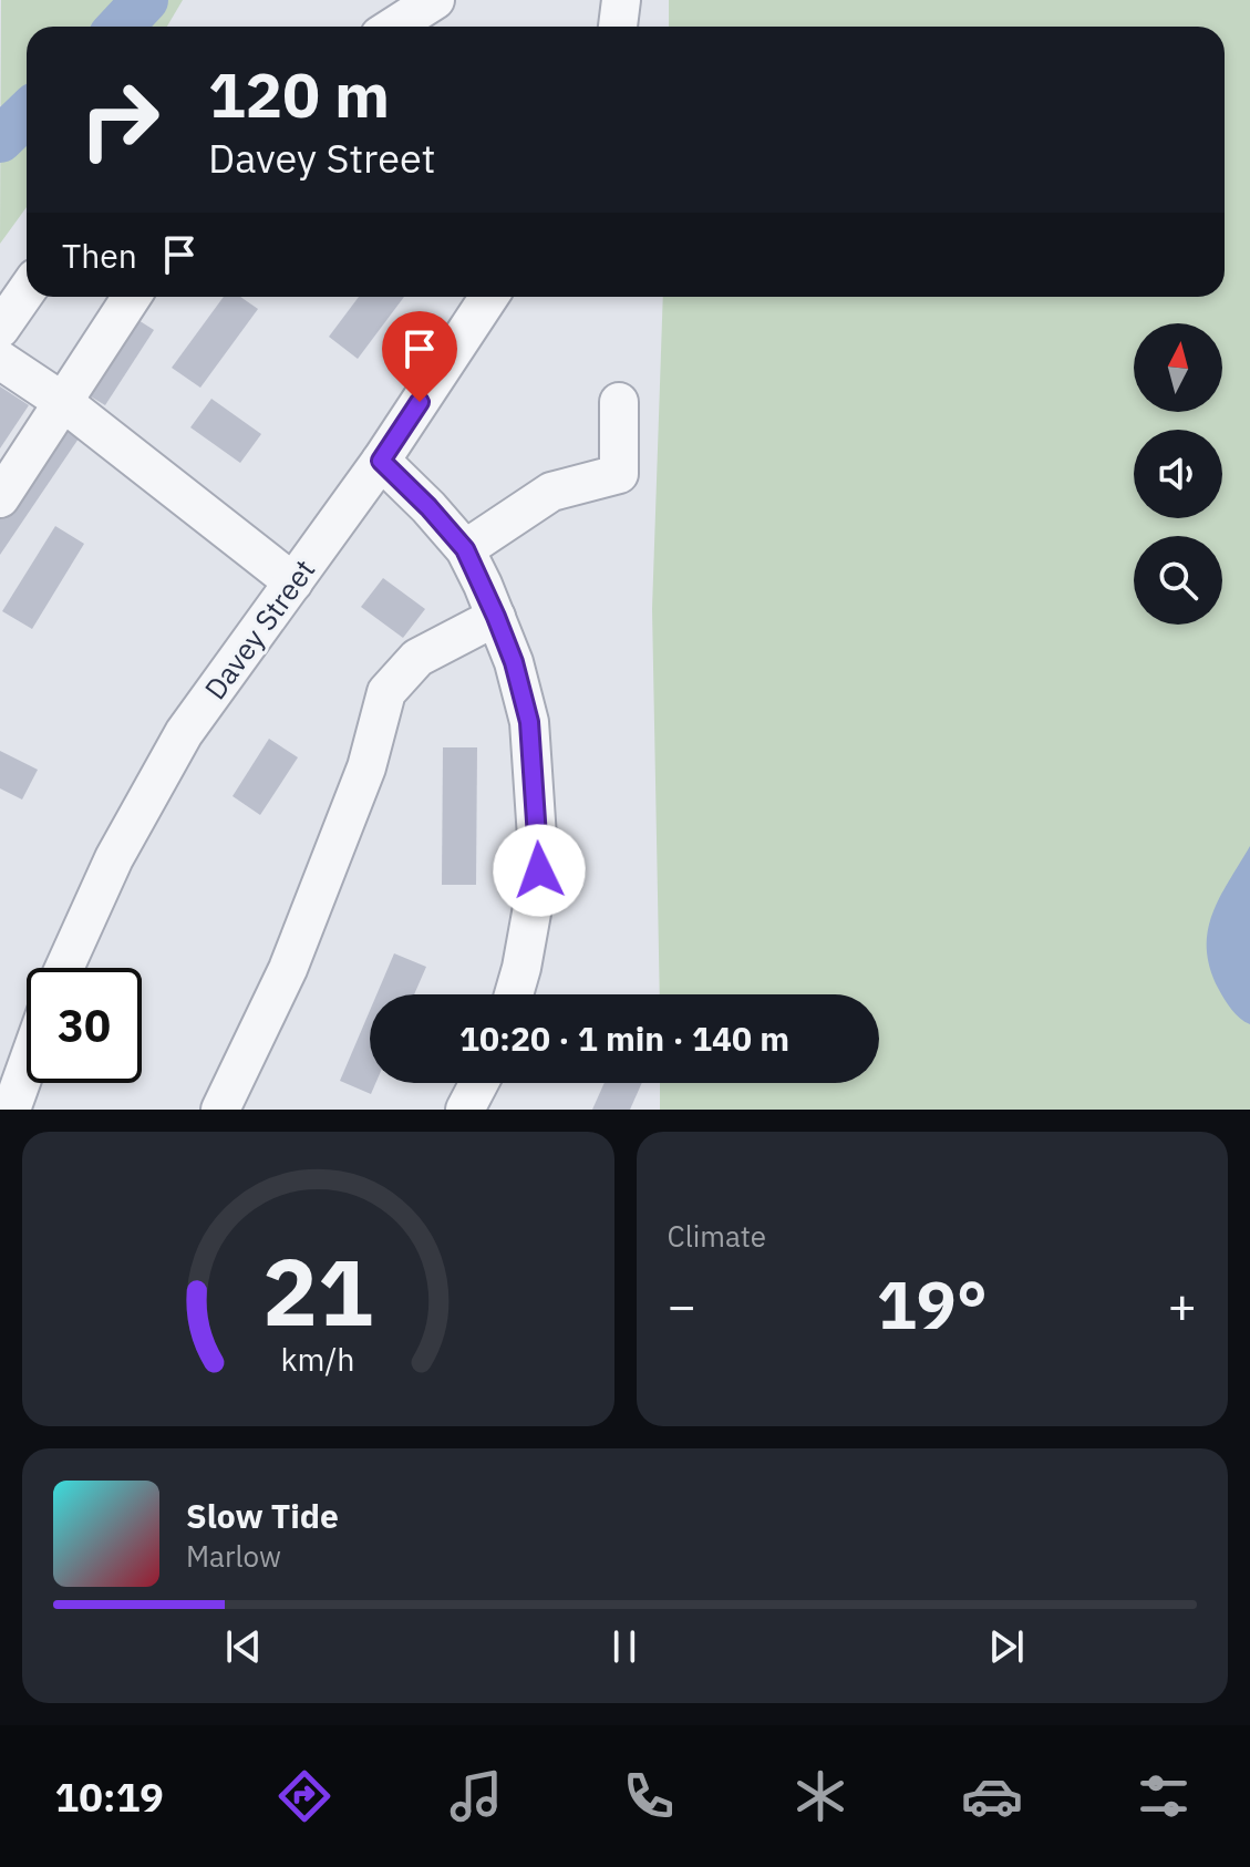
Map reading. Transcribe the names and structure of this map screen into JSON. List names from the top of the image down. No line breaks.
{"streets":{"street":["Davey Street"]},"north":"top","page":{"turn":["120 m","Davey Street"],"then":"Then","limit":"30","trip":"10:20 · 1 min · 140 m","tile":"Climate","heat":["−","19°","+"],"song":["Slow Tide","Marlow"],"tabs":"10:19","gauge":["21","km/h"]}}
